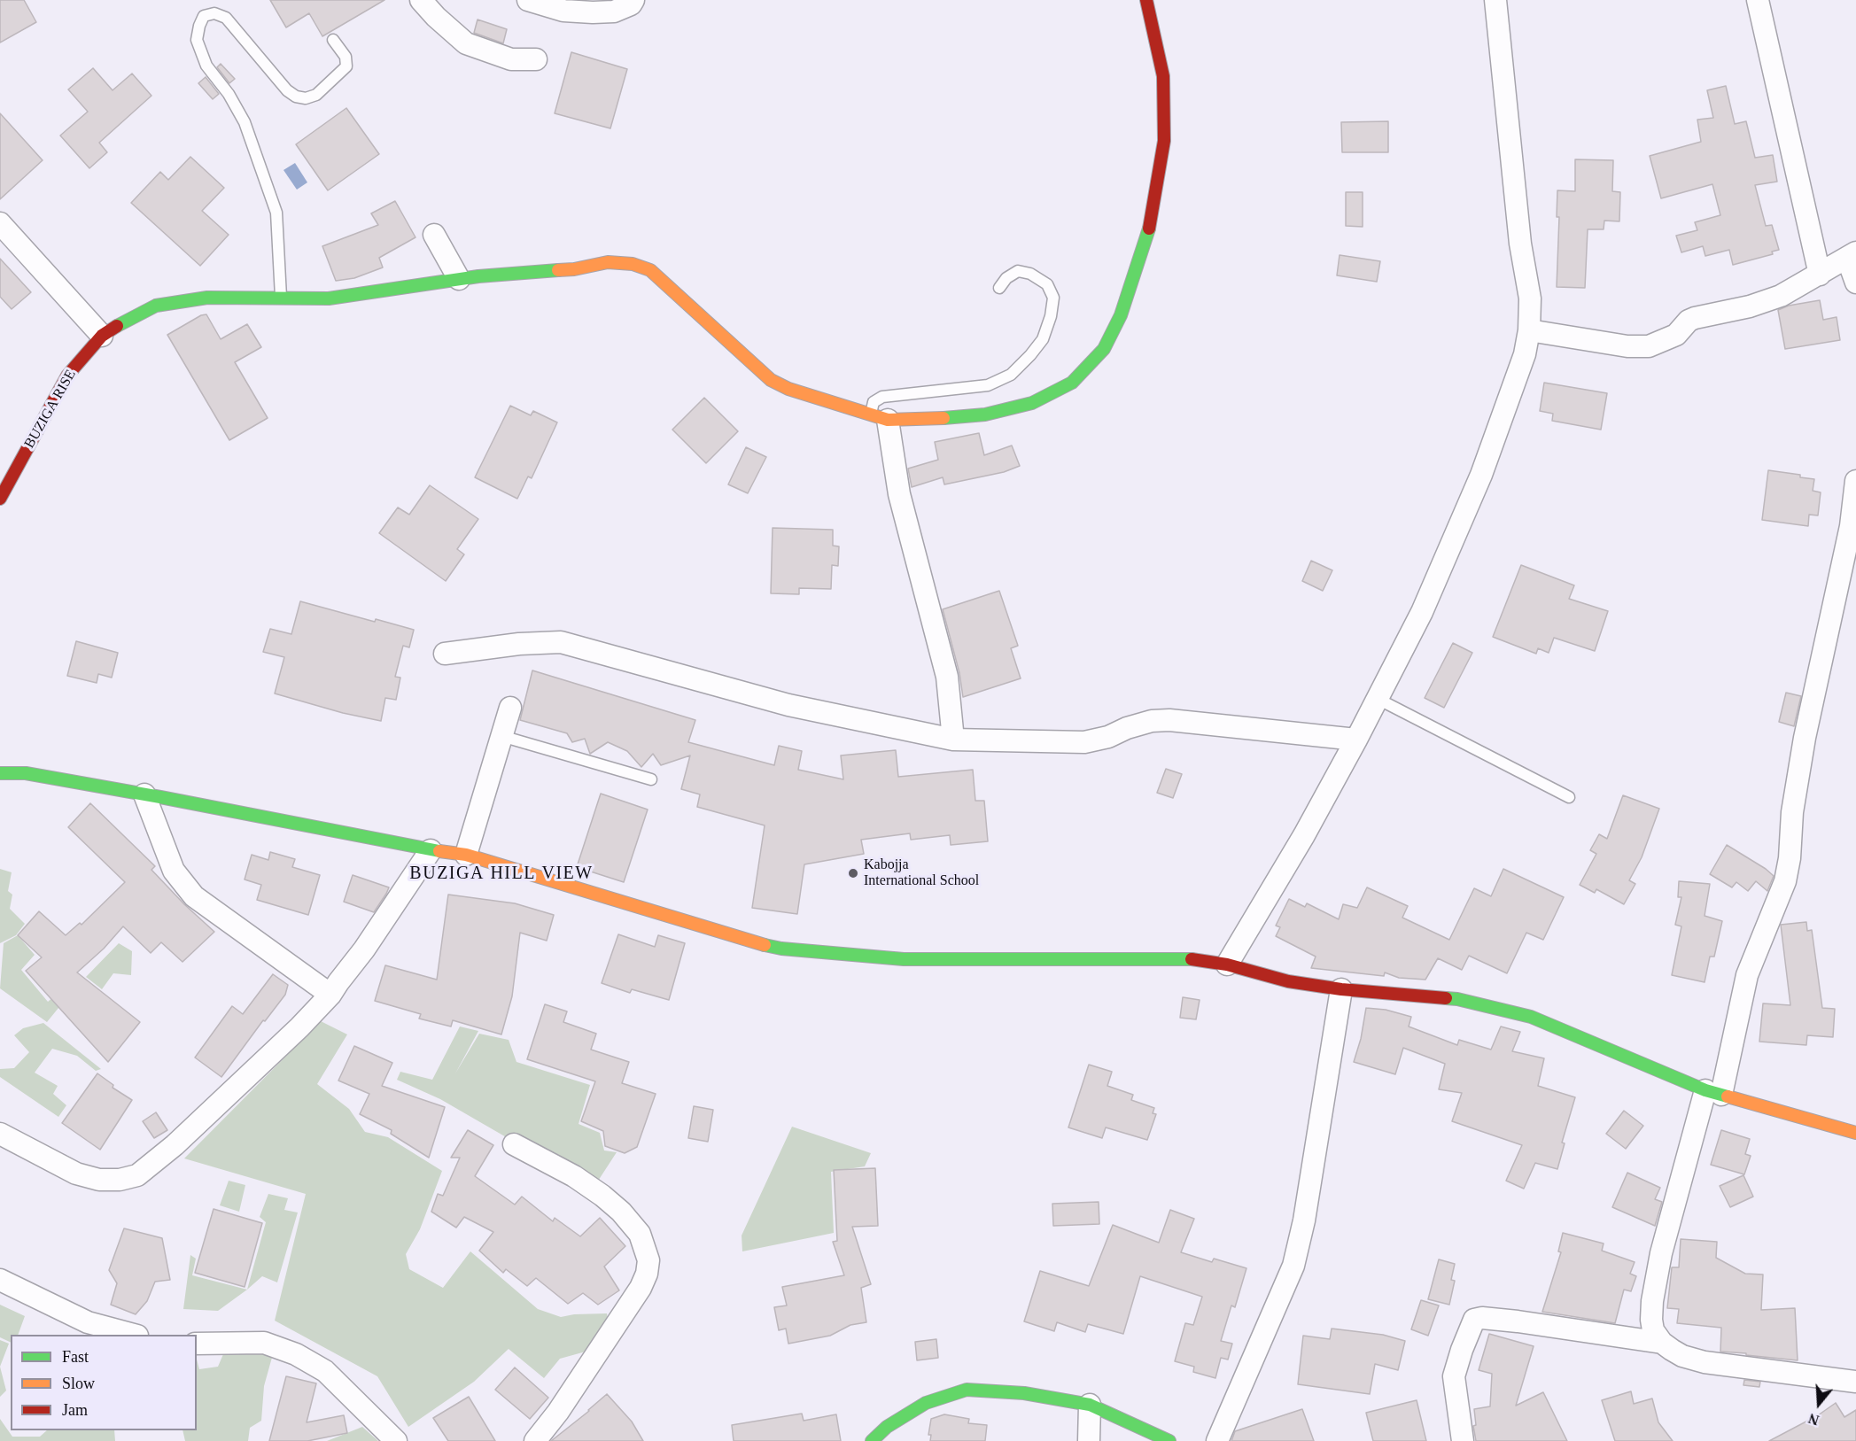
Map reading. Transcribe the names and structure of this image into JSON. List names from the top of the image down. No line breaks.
{"streets":{"street":["BUZIGA RISE"]},"districts":["BUZIGA HILL VIEW"],"places":["Kabojja International School"],"legend":["Fast","Slow","Jam"],"north":"bottom"}
